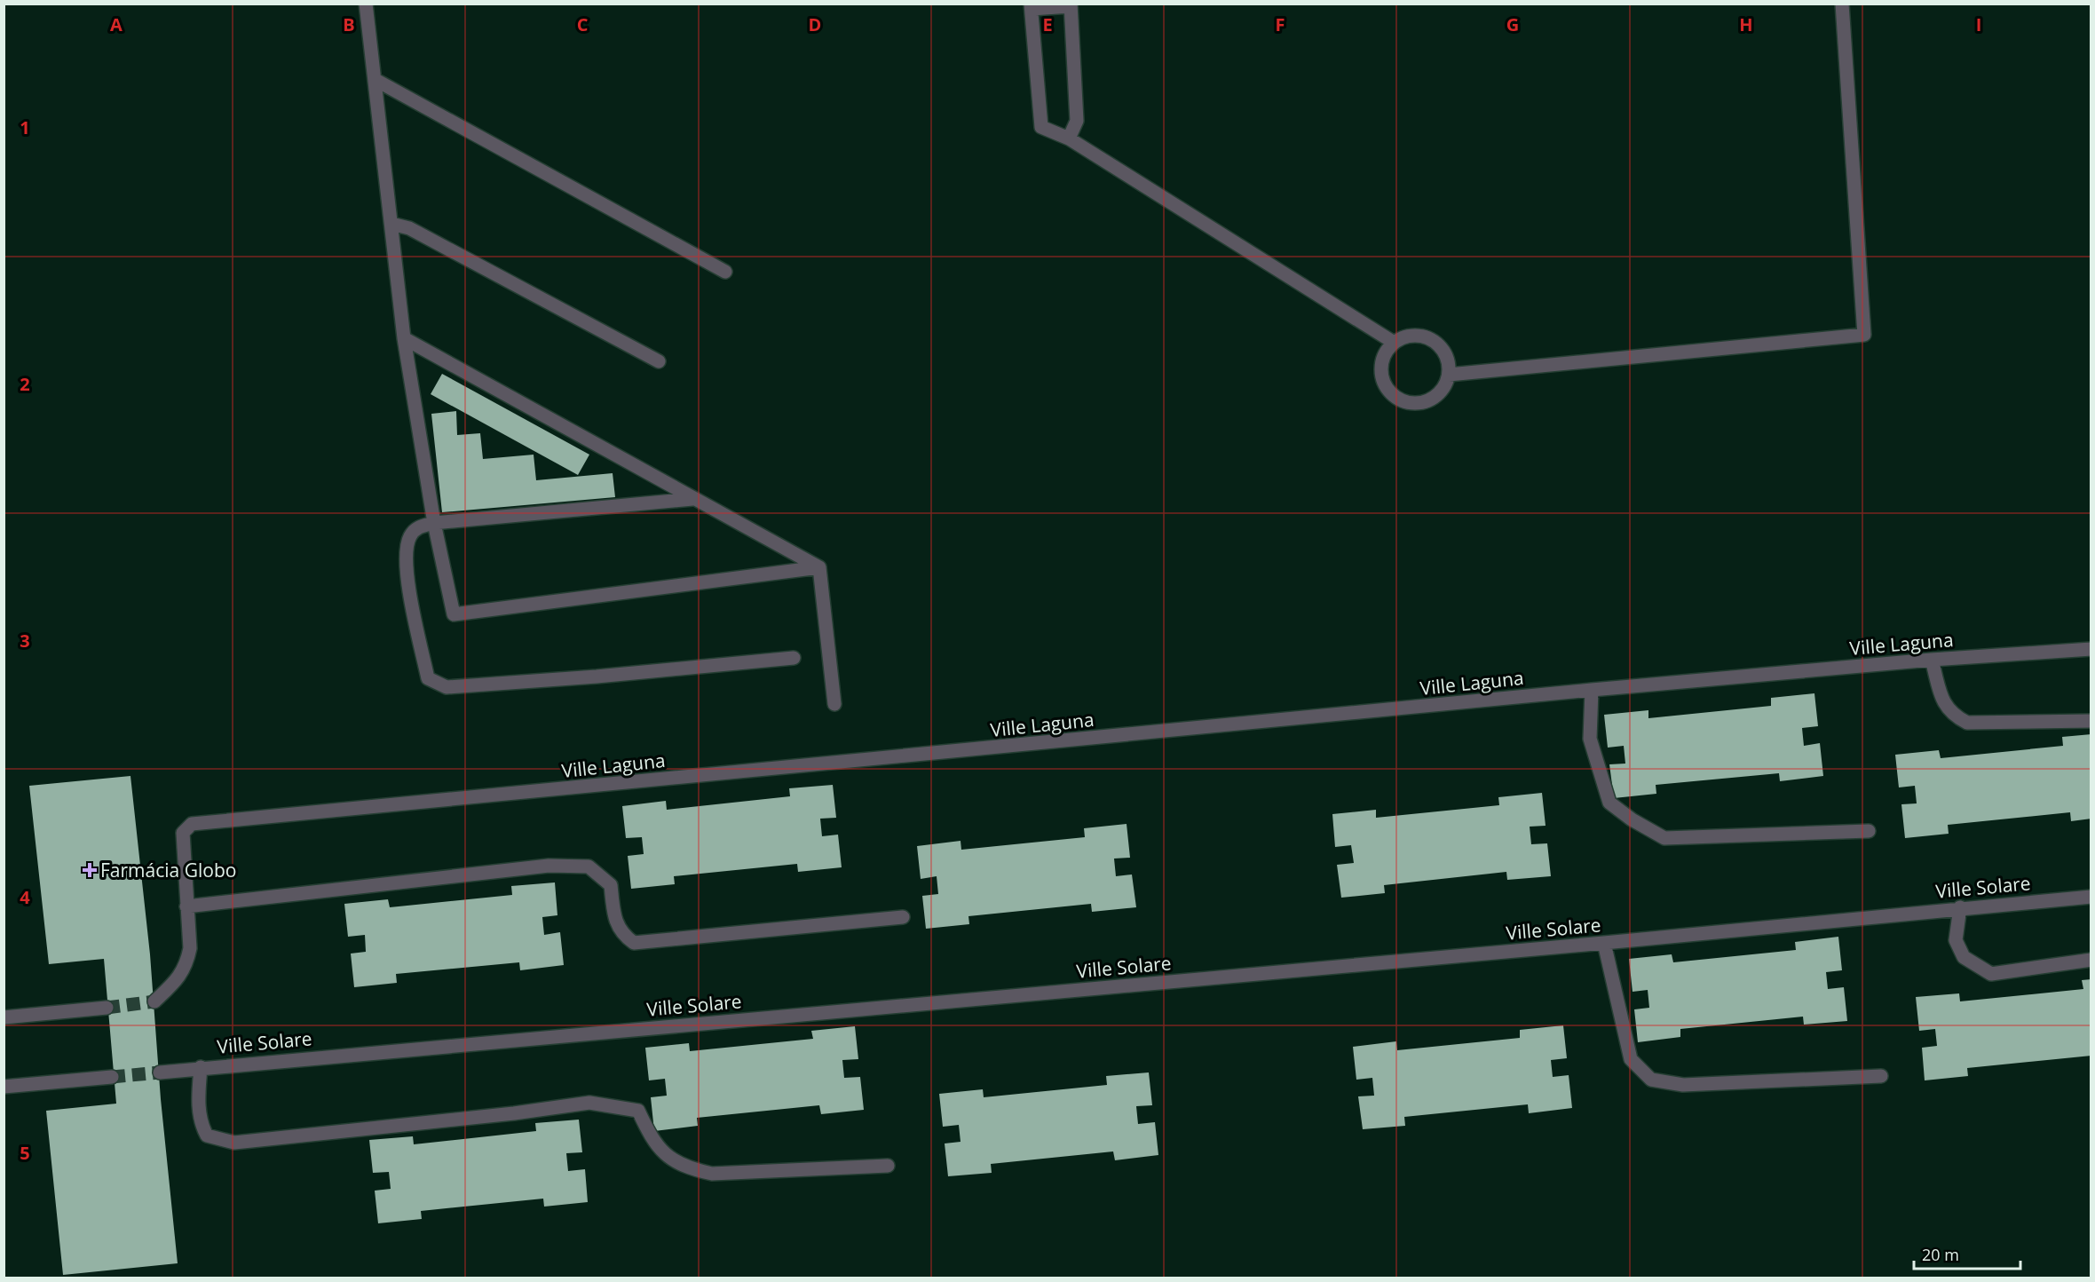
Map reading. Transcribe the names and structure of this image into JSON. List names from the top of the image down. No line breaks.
{"streets":{"street":["Ville Laguna","Ville Solare"]},"places":{"health":["Farmácia Globo"]},"scale_bar":"20 m","grid":{"columns":["A","B","C","D","E","F","G","H","I"],"rows":["1","2","3","4","5"]}}
